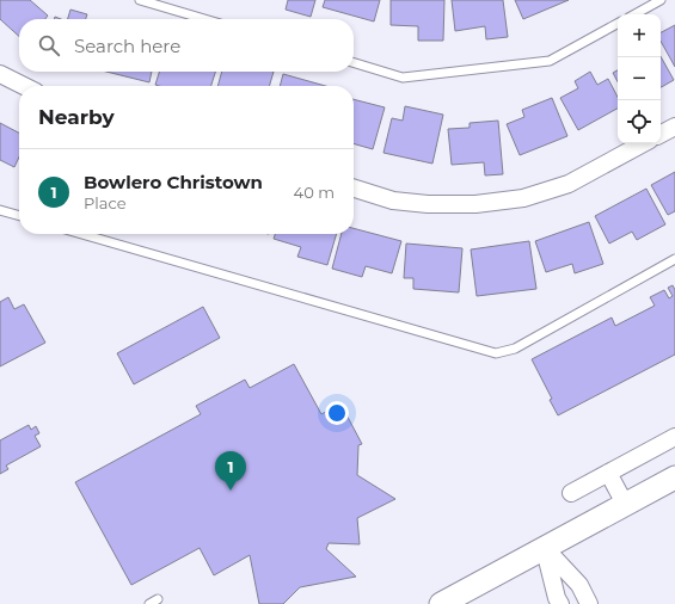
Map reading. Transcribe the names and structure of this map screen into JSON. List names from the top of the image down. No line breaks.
{"page":{"map_buttons":["+","−"],"search":"Search here","heading":"Nearby","list":[{"mark":"1","name":"Bowlero Christown","note":"Place","value":"40 m"}],"pins":"1"}}
